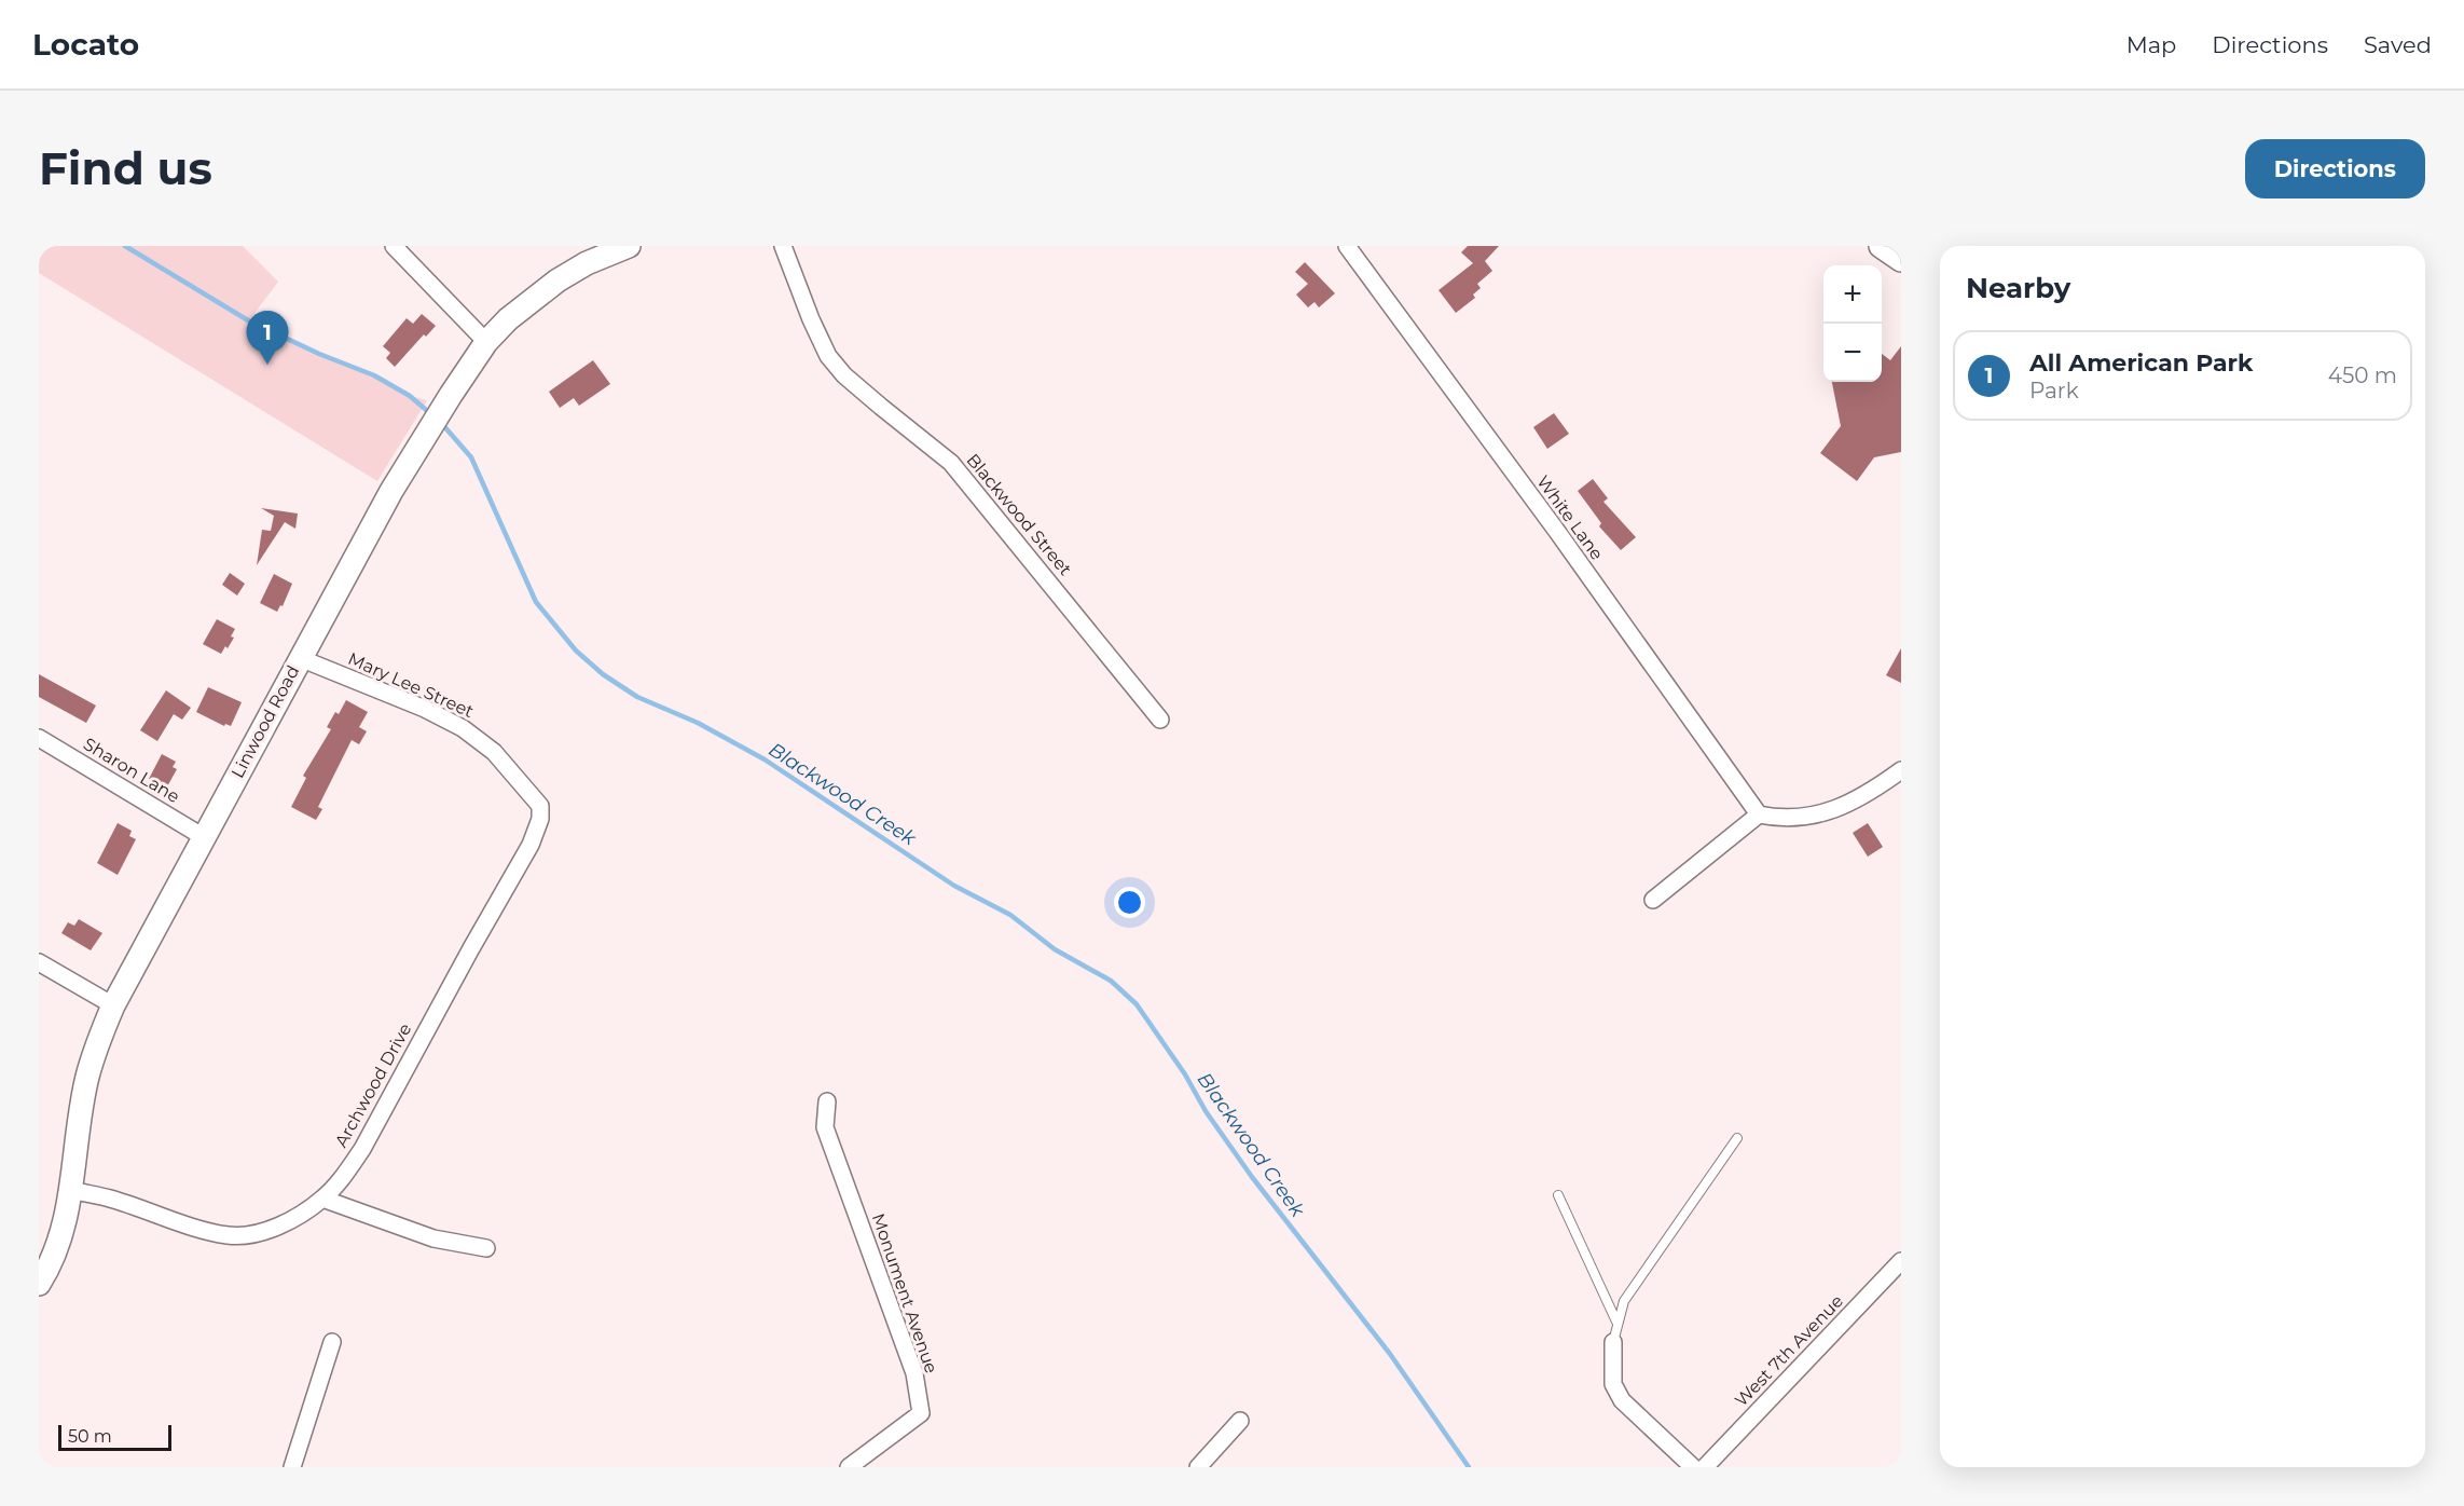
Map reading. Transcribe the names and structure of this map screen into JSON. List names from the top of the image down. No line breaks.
{"streets":{"main road":["Linwood Road"],"street":["Blackwood Street","White Lane","Mary Lee Street","Sharon Lane","Archwood Drive","Monument Avenue","West 7th Avenue"]},"crossings":[["Mary Lee Street","Linwood Road"],["Mary Lee Street","Archwood Drive"],["Linwood Road","Sharon Lane"],["Linwood Road","Archwood Drive"]],"water":["Blackwood Creek"],"scale_bar":"50 m","page":{"header":"Locato","nav":["Map","Directions","Saved"],"buttons":"Directions","title":"Find us","heading":"Nearby","map_buttons":["+","−"],"pins":"1","list":[{"mark":"1","name":"All American Park","note":"Park","value":"450 m"}],"scale":"50 m"}}
